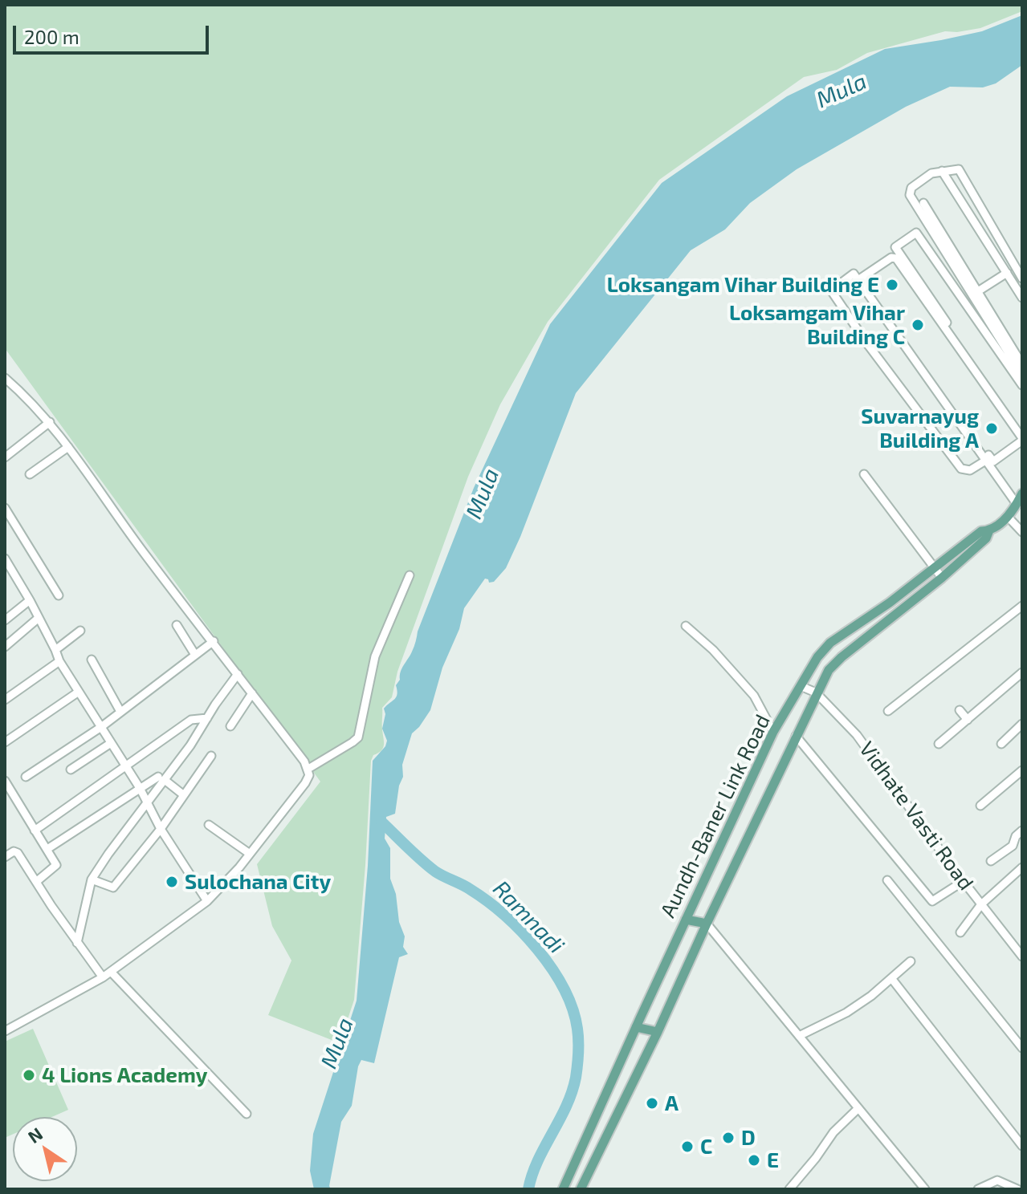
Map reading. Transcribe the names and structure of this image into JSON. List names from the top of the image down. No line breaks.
{"streets":{"main road":["Aundh-Baner Link Road"],"street":["Vidhate Vasti Road"]},"crossings":[["Aundh-Baner Link Road","Vidhate Vasti Road"]],"water":["Mula","Ramnadi"],"places":["Loksangam Vihar Building E","Loksamgam Vihar Building C","Suvarnayug Building A","Sulochana City","4 Lions Academy","A","D","C","E"],"scale_bar":"200 m","north":"top left"}
